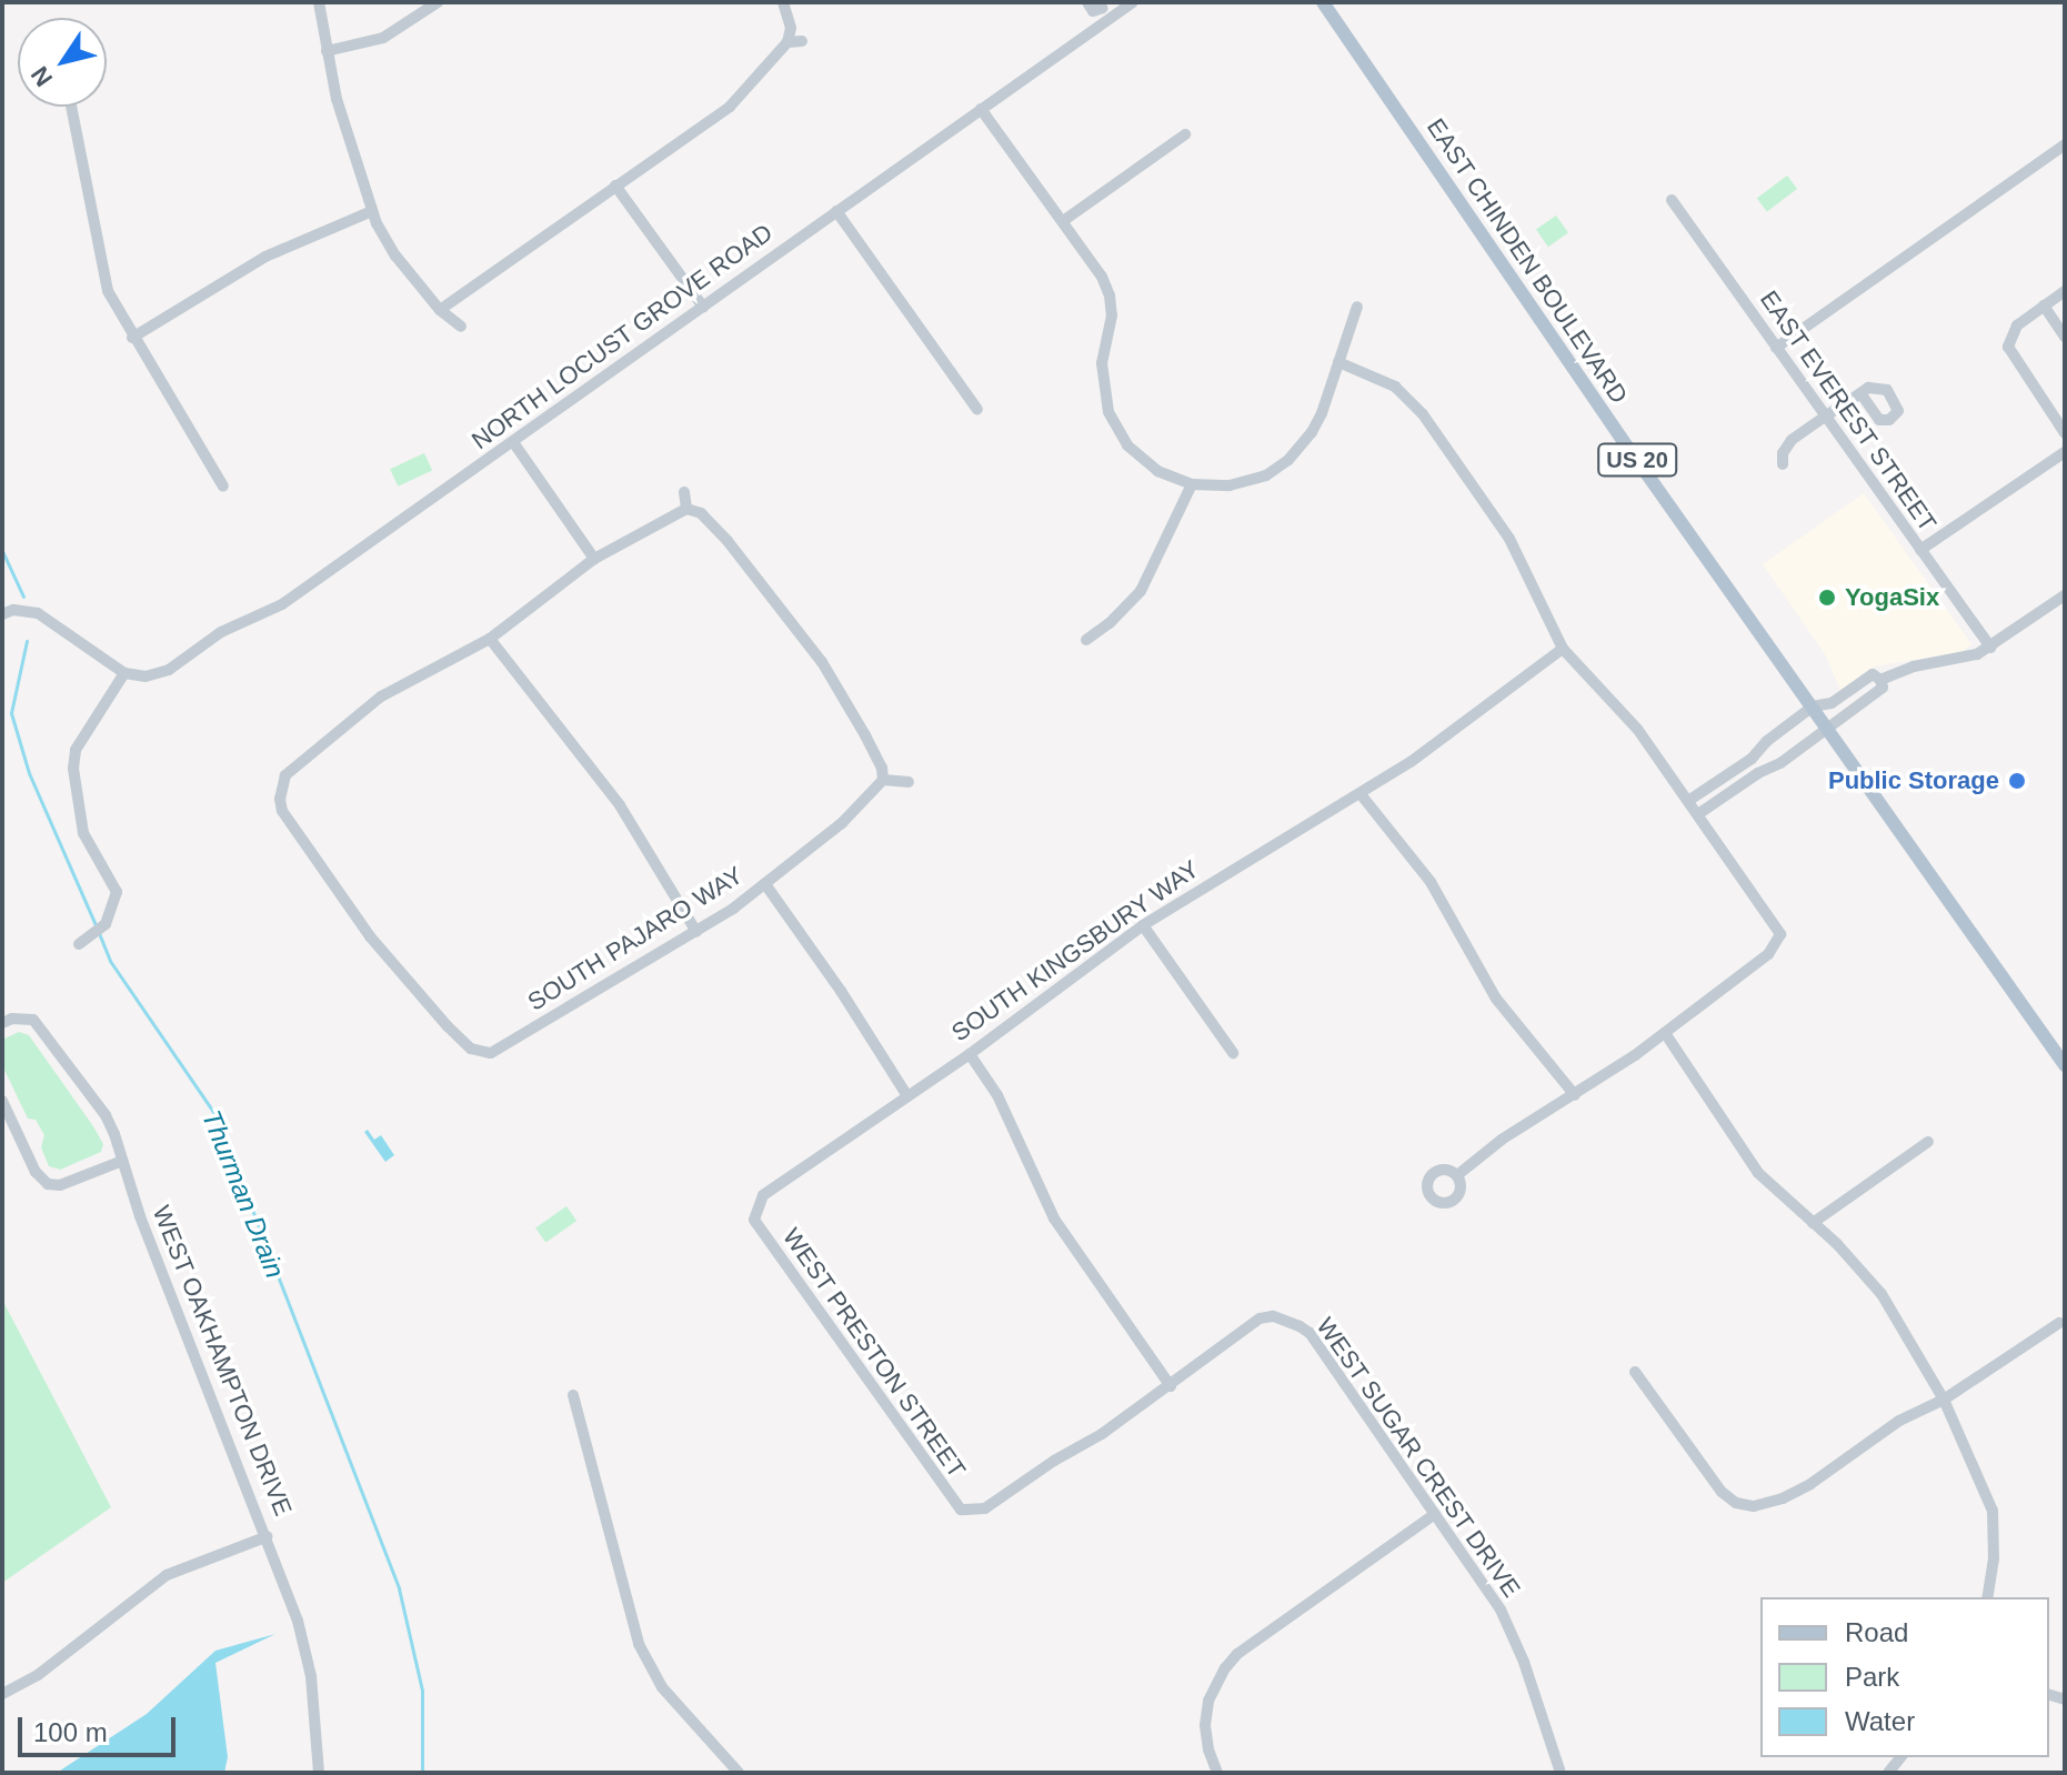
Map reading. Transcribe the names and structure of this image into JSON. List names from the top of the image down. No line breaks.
{"streets":{"main road":["EAST CHINDEN BOULEVARD","US 20"],"street":["NORTH LOCUST GROVE ROAD","EAST EVEREST STREET","SOUTH PAJARO WAY","SOUTH KINGSBURY WAY","WEST PRESTON STREET","WEST OAKHAMPTON DRIVE","WEST SUGAR CREST DRIVE"]},"crossings":[["SOUTH KINGSBURY WAY","WEST PRESTON STREET"],["WEST PRESTON STREET","WEST SUGAR CREST DRIVE"]],"water":["Thurman Drain"],"places":["YogaSix","Public Storage"],"legend":["Road","Park","Water"],"scale_bar":"100 m","north":"bottom left"}
